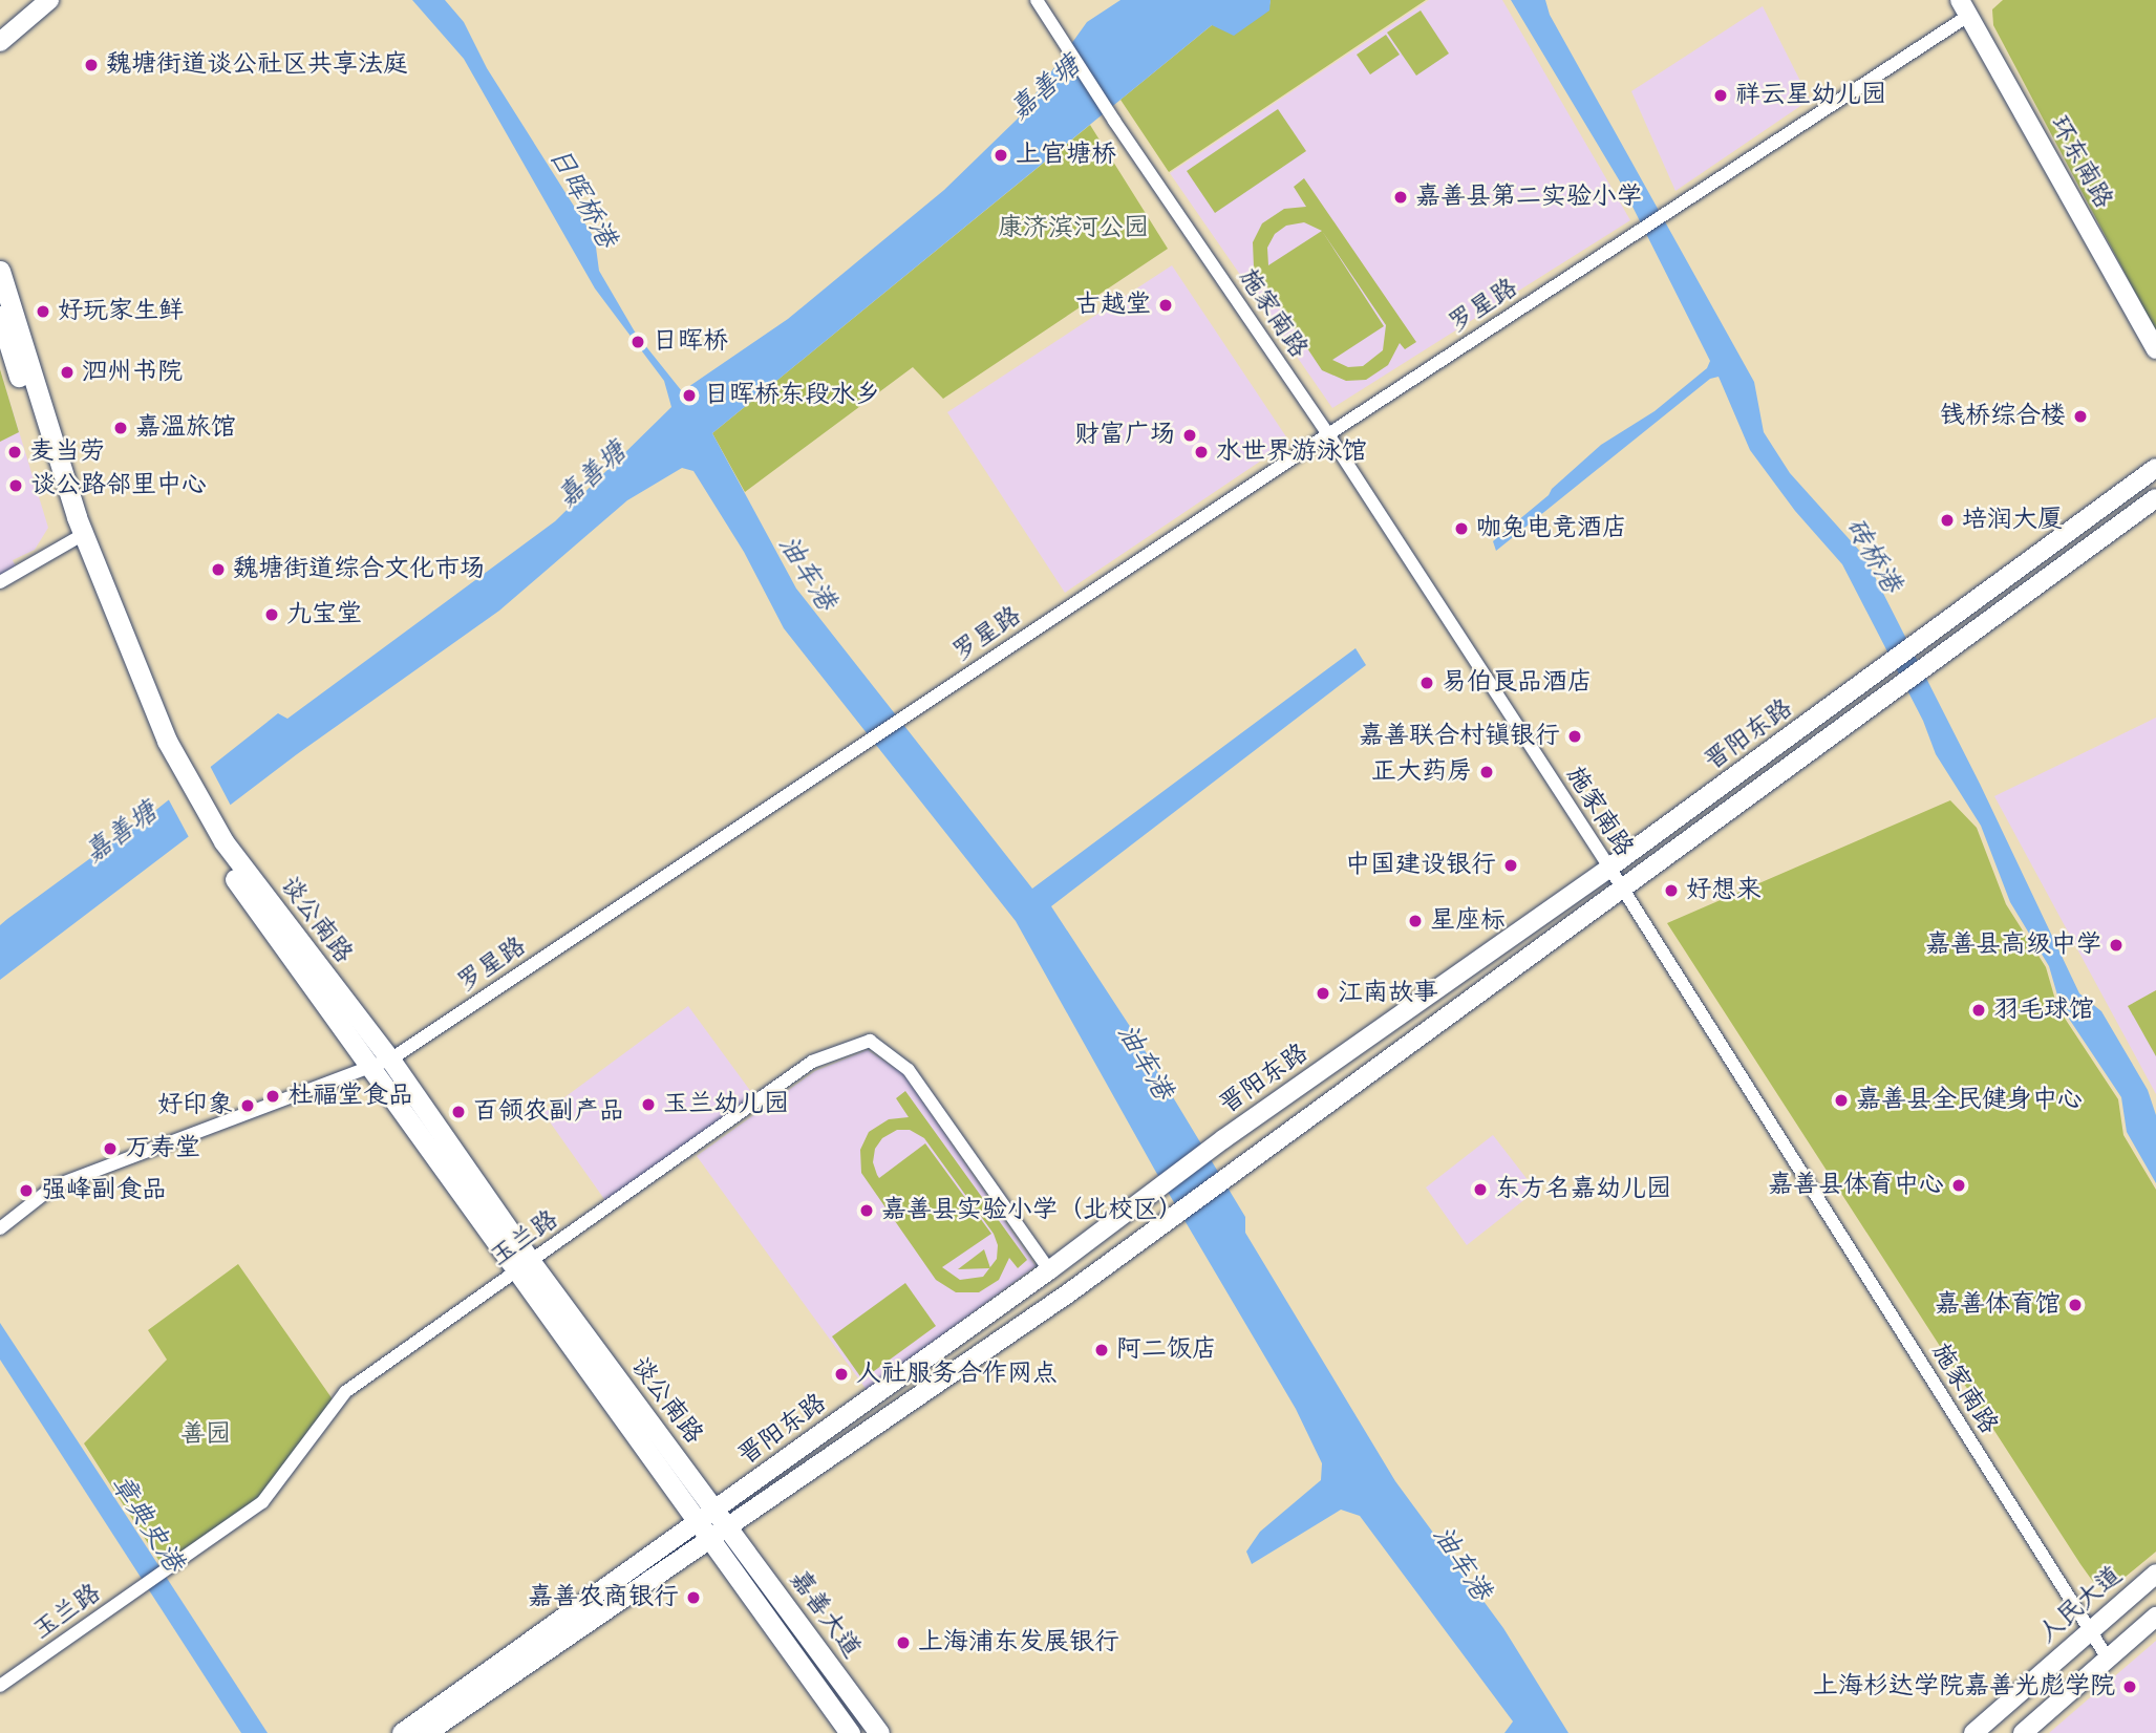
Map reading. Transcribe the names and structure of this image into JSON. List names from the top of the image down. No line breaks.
{"streets":{"main road":["环东南路","晋阳东路","谈公南路","人民大道","嘉善大道"],"street":["罗星路","施家南路","玉兰路"]},"crossings":[["环东南路","罗星路"],["罗星路","施家南路"],["罗星路","谈公南路"],["施家南路","晋阳东路"],["施家南路","人民大道"],["晋阳东路","谈公南路"],["晋阳东路","玉兰路"],["晋阳东路","嘉善大道"],["谈公南路","玉兰路"],["谈公南路","嘉善大道"]],"water":["嘉善塘","日晖桥港","砖桥港","油车港","章典史港"],"parks":["康济滨河公园","善园"],"places":["魏塘街道谈公社区共享法庭","祥云星幼儿园","上官塘桥","嘉善县第二实验小学","古越堂","好玩家生鲜","日晖桥","泗州书院","日晖桥东段水乡","钱桥综合楼","嘉温旅馆","财富广场","麦当劳","水世界游泳馆","谈公路邻里中心","培润大厦","咖兔电竞酒店","魏塘街道综合文化市场","九宝堂","易伯良品酒店","嘉善联合村镇银行","正大药房","中国建设银行","好想来","星座标","嘉善县高级中学","江南故事","羽毛球馆","杜福堂食品","嘉善县全民健身中心","玉兰幼儿园","好印象","百领农副产品","万寿堂","嘉善县体育中心","东方名嘉幼儿园","强峰副食品","嘉善县实验小学（北校区）","嘉善体育馆","阿二饭店","人社服务合作网点","嘉善农商银行","上海浦东发展银行","上海杉达学院嘉善光彪学院"]}
